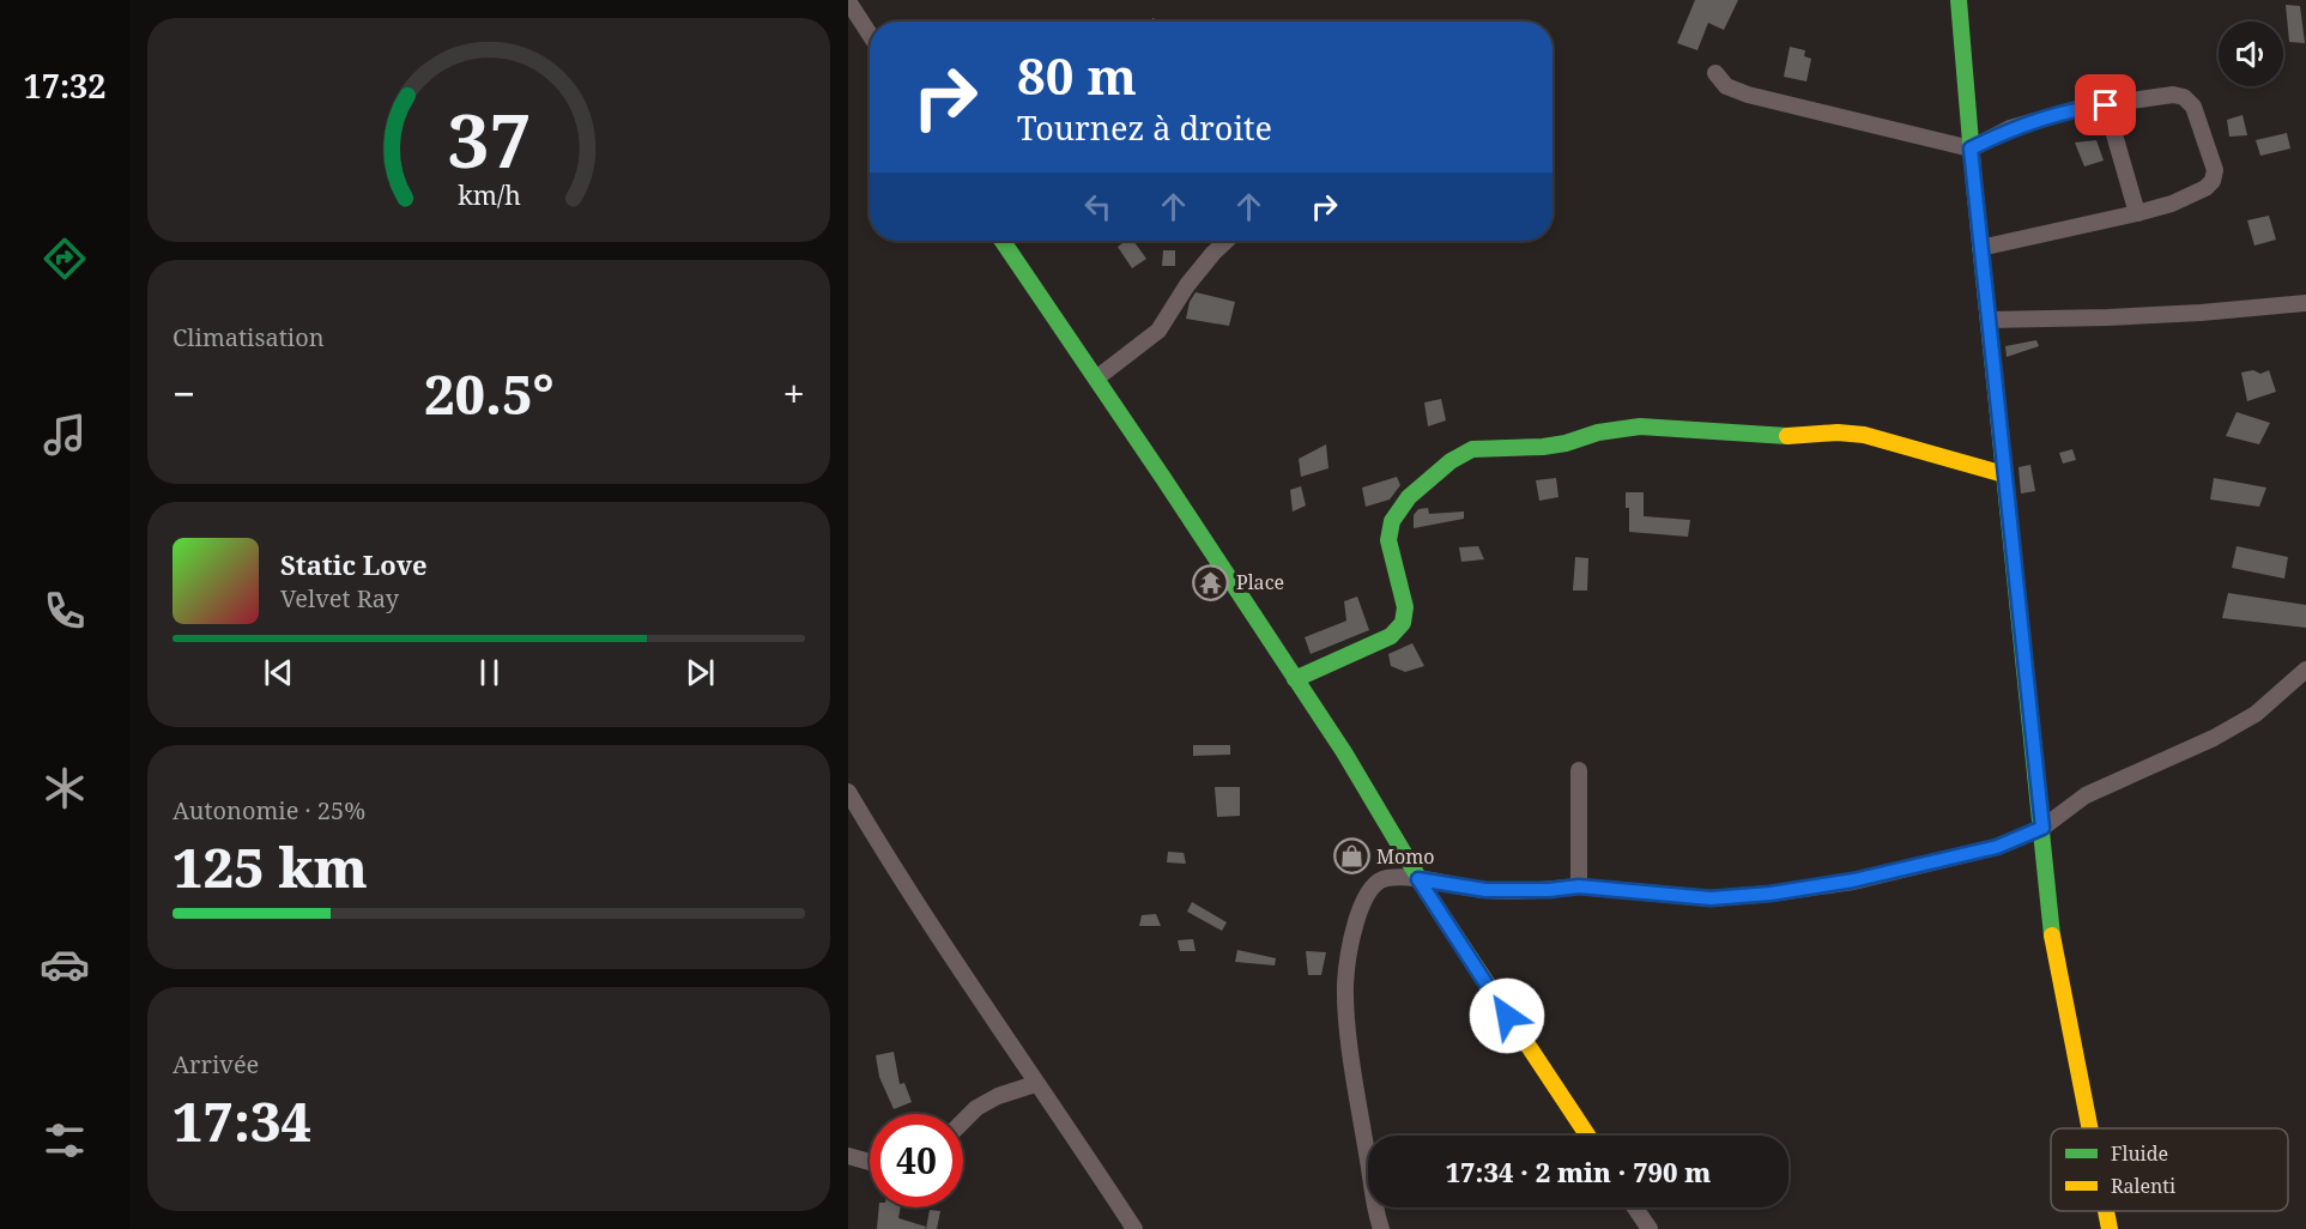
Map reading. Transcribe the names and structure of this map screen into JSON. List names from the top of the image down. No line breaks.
{"places":{"temple":["Place"],"shop":["Momo"]},"legend":["Fluide","Ralenti"],"page":{"tabs":"17:32","turn":["80 m","Tournez à droite"],"tile":["Climatisation",["Autonomie · 25%","125 km"],["Arrivée","17:34"]],"heat":["−","20.5°","+"],"song":["Static Love","Velvet Ray"],"limit":"40","trip":"17:34 · 2 min · 790 m","gauge":["37","km/h"]}}
